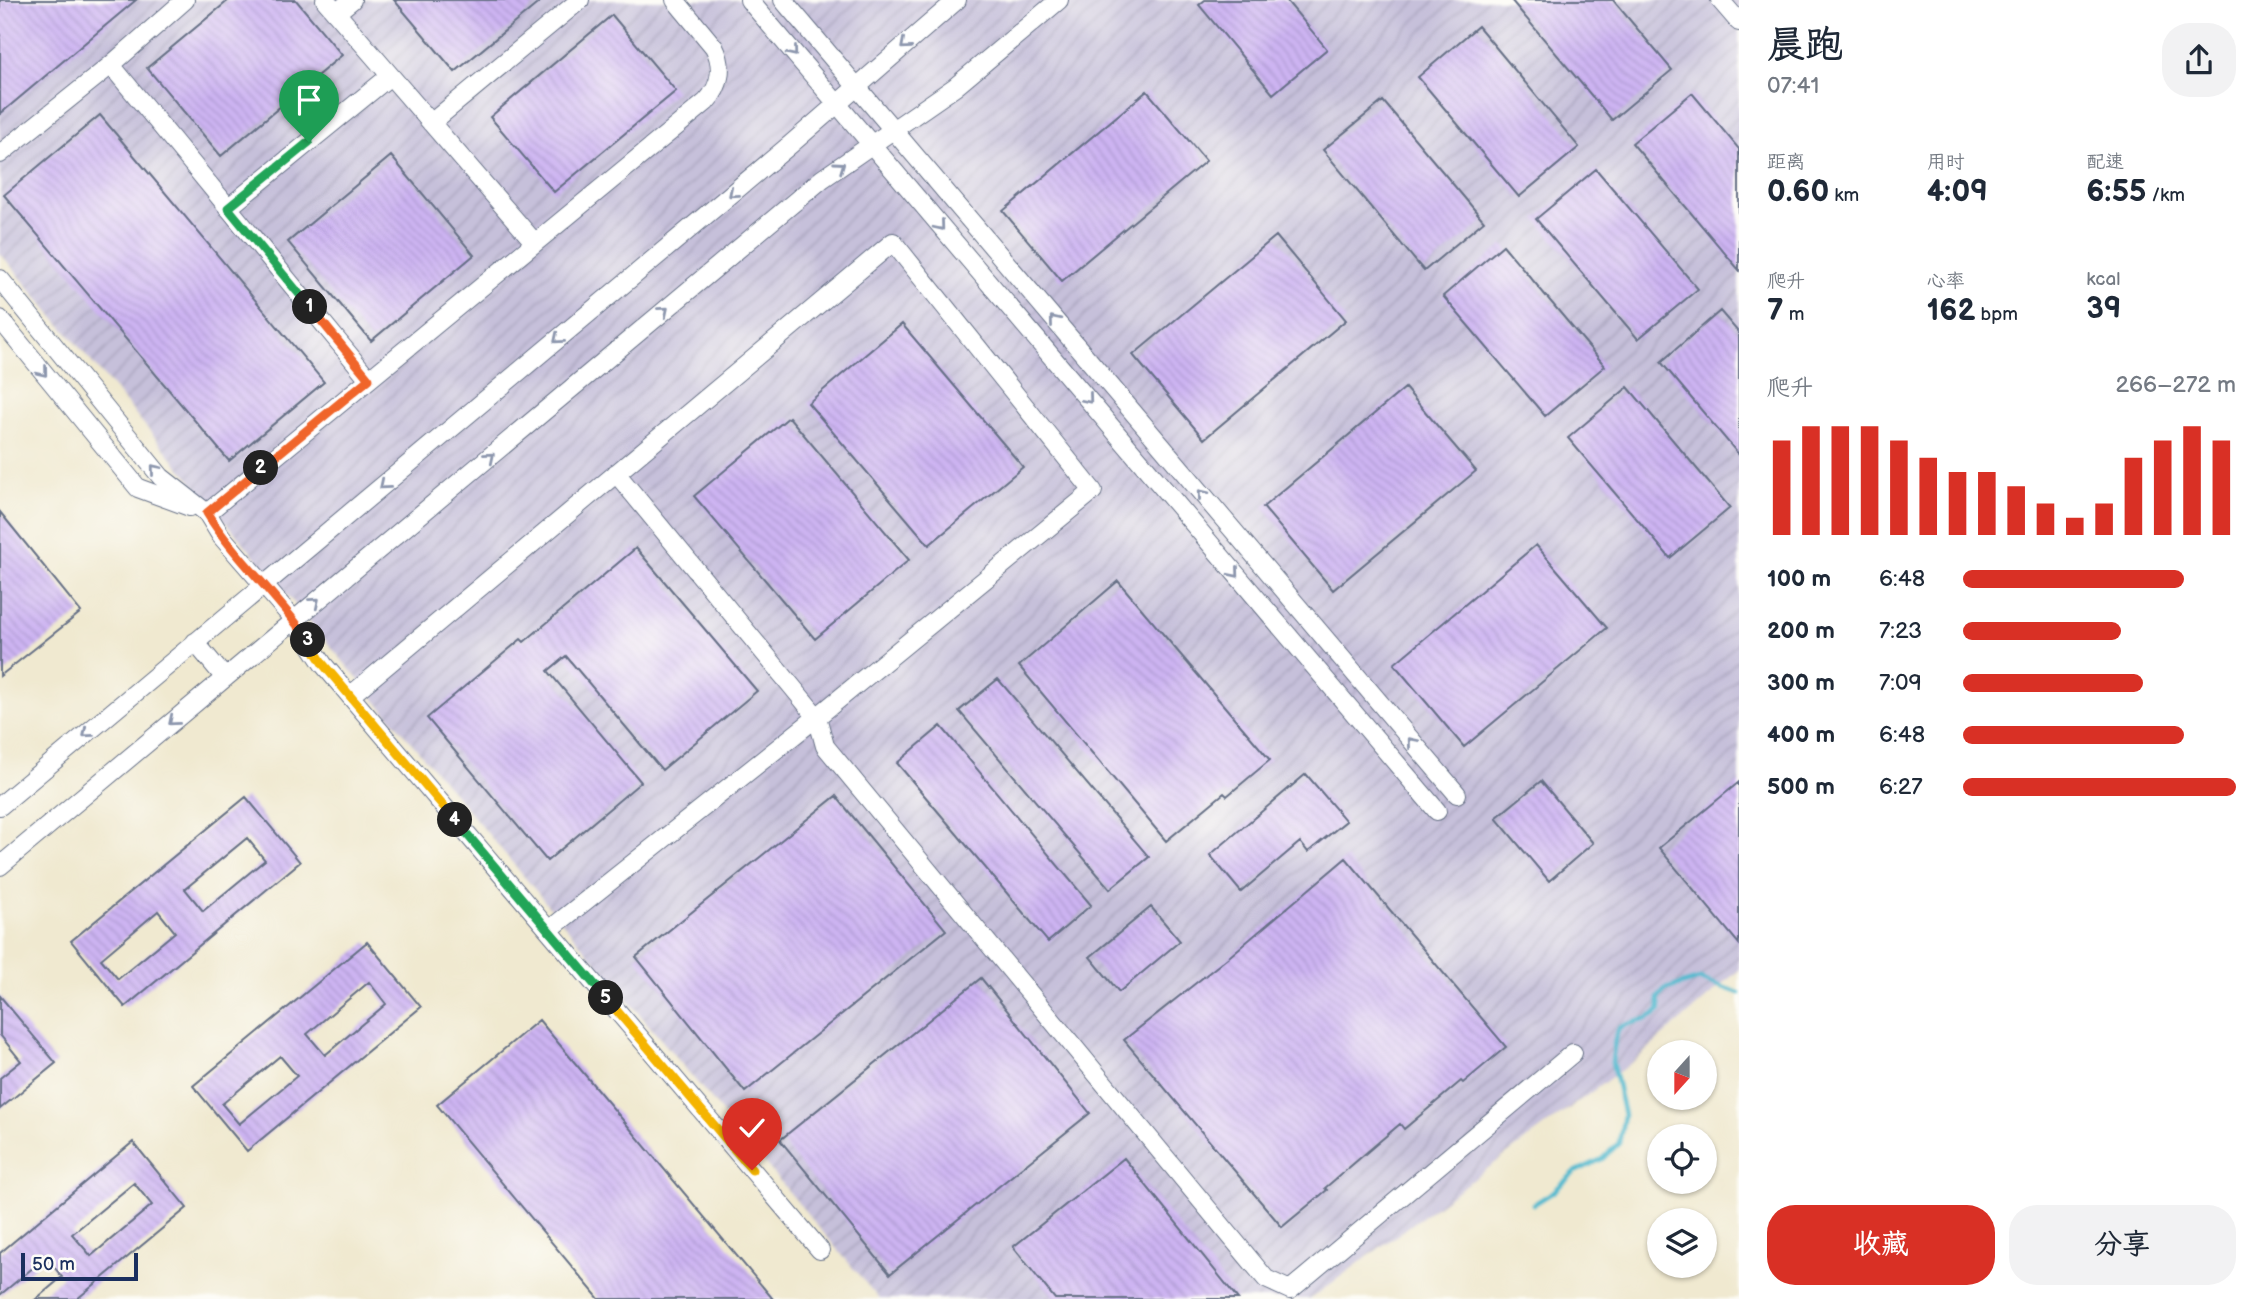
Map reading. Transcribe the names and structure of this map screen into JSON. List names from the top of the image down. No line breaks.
{"scale_bar":"50 m","north":"bottom","page":{"heading":["晨跑","07:41"],"stats":[["距离","0.60 km"],["用时","4:09"],["配速","6:55 /km"],["爬升","7 m"],["心率","162 bpm"],["kcal","39"]],"pins":["1","2","3","4","5"],"chart":["爬升","266–272 m"],"list":[{"name":"100 m","note":"6:48"},{"name":"200 m","note":"7:23"},{"name":"300 m","note":"7:09"},{"name":"400 m","note":"6:48"},{"name":"500 m","note":"6:27"}],"buttons":["收藏","分享"],"scale":"50 m"}}
